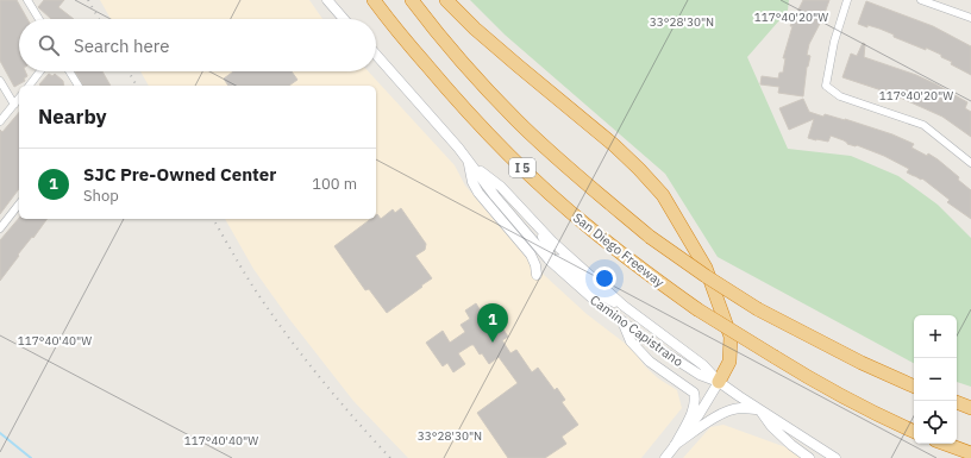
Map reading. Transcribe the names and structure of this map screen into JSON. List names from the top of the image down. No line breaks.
{"streets":{"highway":["I 5","San Diego Freeway"],"main road":["Camino Capistrano"]},"page":{"search":"Search here","heading":"Nearby","list":[{"mark":"1","name":"SJC Pre-Owned Center","note":"Shop","value":"100 m"}],"pins":"1","map_buttons":["+","−"]},"coordinates":["117°40'20\"W","33°28'30\"N","117°40'40\"W"]}
